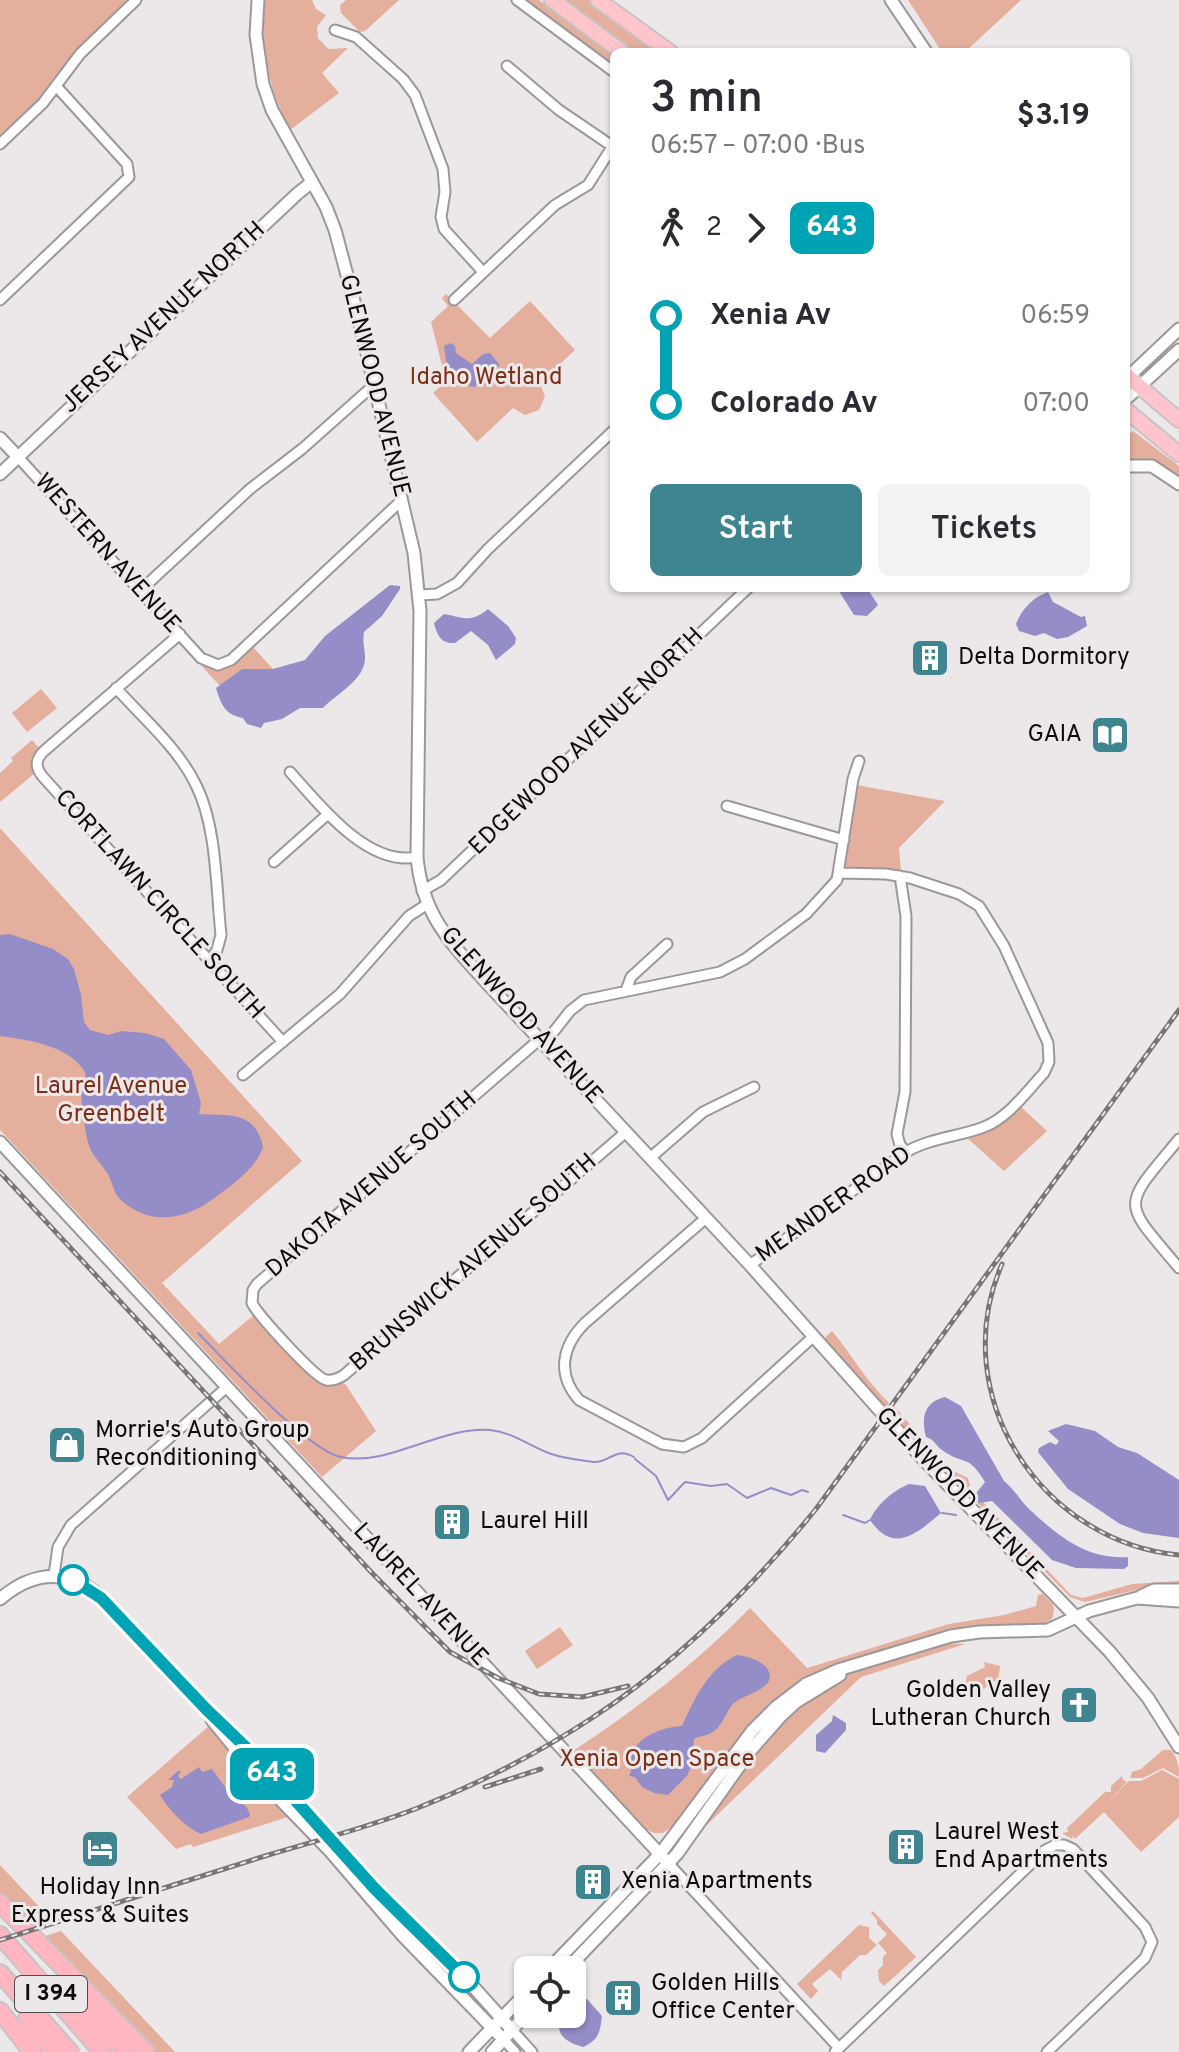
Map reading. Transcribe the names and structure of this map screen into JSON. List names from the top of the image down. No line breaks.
{"streets":{"highway":["I 394"],"street":["JERSEY AVENUE NORTH","GLENWOOD AVENUE","WESTERN AVENUE","EDGEWOOD AVENUE NORTH","CORTLAWN CIRCLE SOUTH","DAKOTA AVENUE SOUTH","MEANDER ROAD","BRUNSWICK AVENUE SOUTH","LAUREL AVENUE"]},"crossings":[["JERSEY AVENUE NORTH","GLENWOOD AVENUE"],["JERSEY AVENUE NORTH","WESTERN AVENUE"],["GLENWOOD AVENUE","WESTERN AVENUE"],["GLENWOOD AVENUE","EDGEWOOD AVENUE NORTH"],["GLENWOOD AVENUE","DAKOTA AVENUE SOUTH"],["GLENWOOD AVENUE","MEANDER ROAD"],["GLENWOOD AVENUE","BRUNSWICK AVENUE SOUTH"],["DAKOTA AVENUE SOUTH","BRUNSWICK AVENUE SOUTH"]],"parks":["Idaho Wetland","Laurel Avenue Greenbelt","Xenia Open Space"],"places":{"building":["Delta Dormitory","Laurel Hill","Laurel West End Apartments","Xenia Apartments","Golden Hills Office Center"],"library":["GAIA"],"shop":["Morrie's Auto Group Reconditioning"],"church":["Golden Valley Lutheran Church"],"hotel":["Holiday Inn Express & Suites"]},"lines":["bus line 643"],"page":{"on_map":"643","heading":["3 min","06:57 – 07:00 · Bus","$3.19"],"legs":["2","643"],"list":[{"name":"Xenia Av","value":"06:59"},{"name":"Colorado Av","value":"07:00"}],"buttons":["Start","Tickets"]}}
